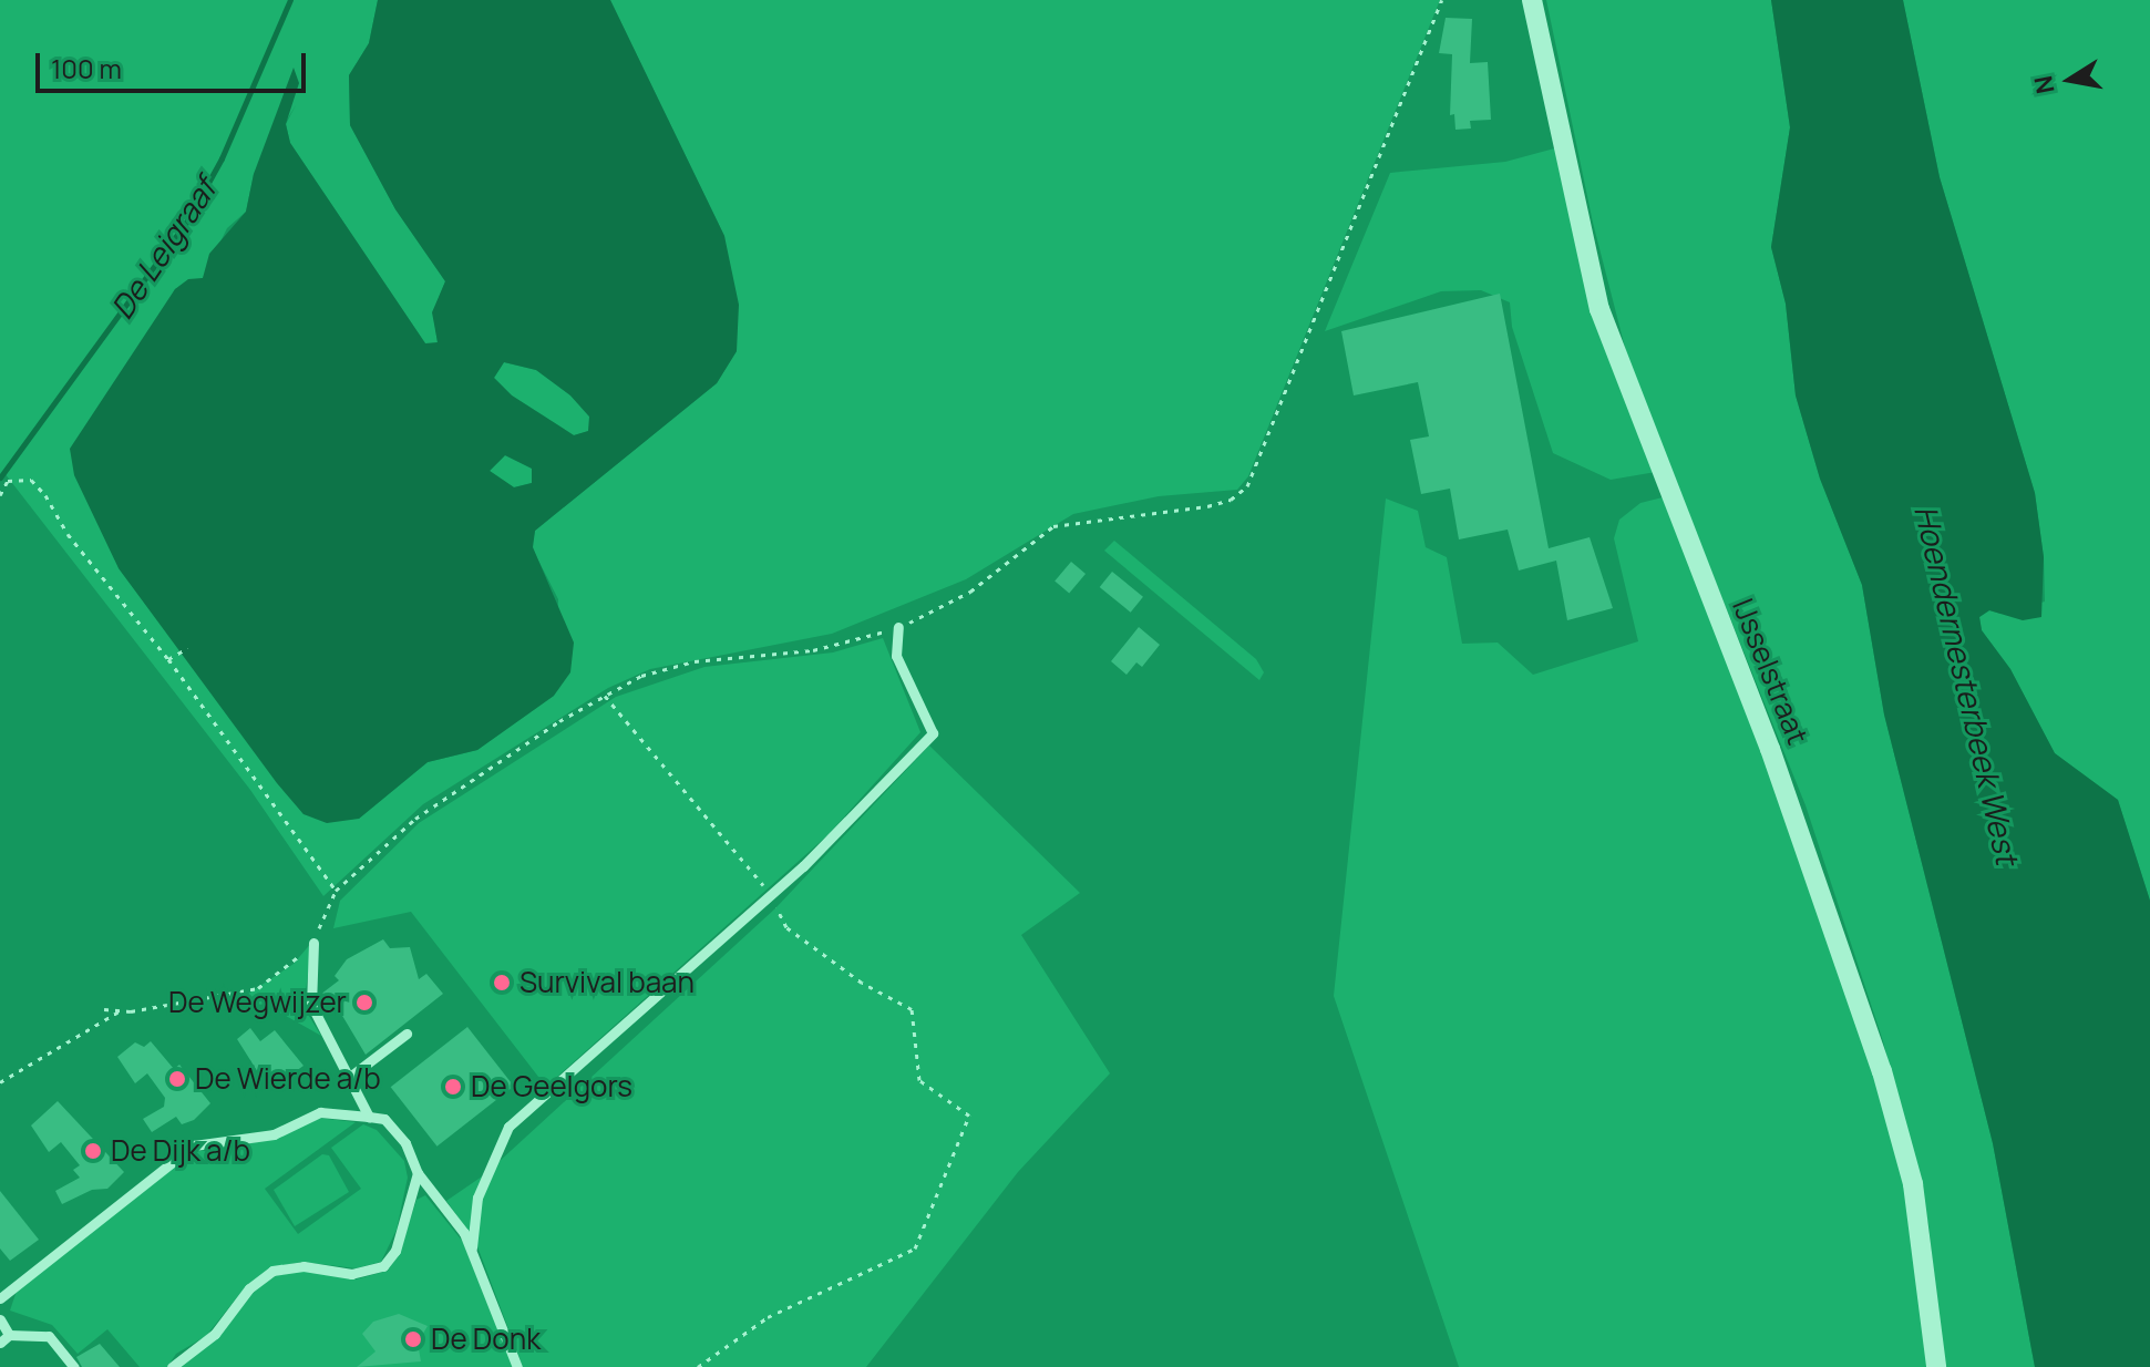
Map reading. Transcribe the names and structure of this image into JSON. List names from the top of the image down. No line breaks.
{"streets":{"street":["IJsselstraat"]},"water":["De Leigraaf","Hoendernesterbeek West"],"places":["Survival baan","De Wegwijzer","De Wierde a/b","De Geelgors","De Dijk a/b","De Donk"],"scale_bar":"100 m","north":"left"}
